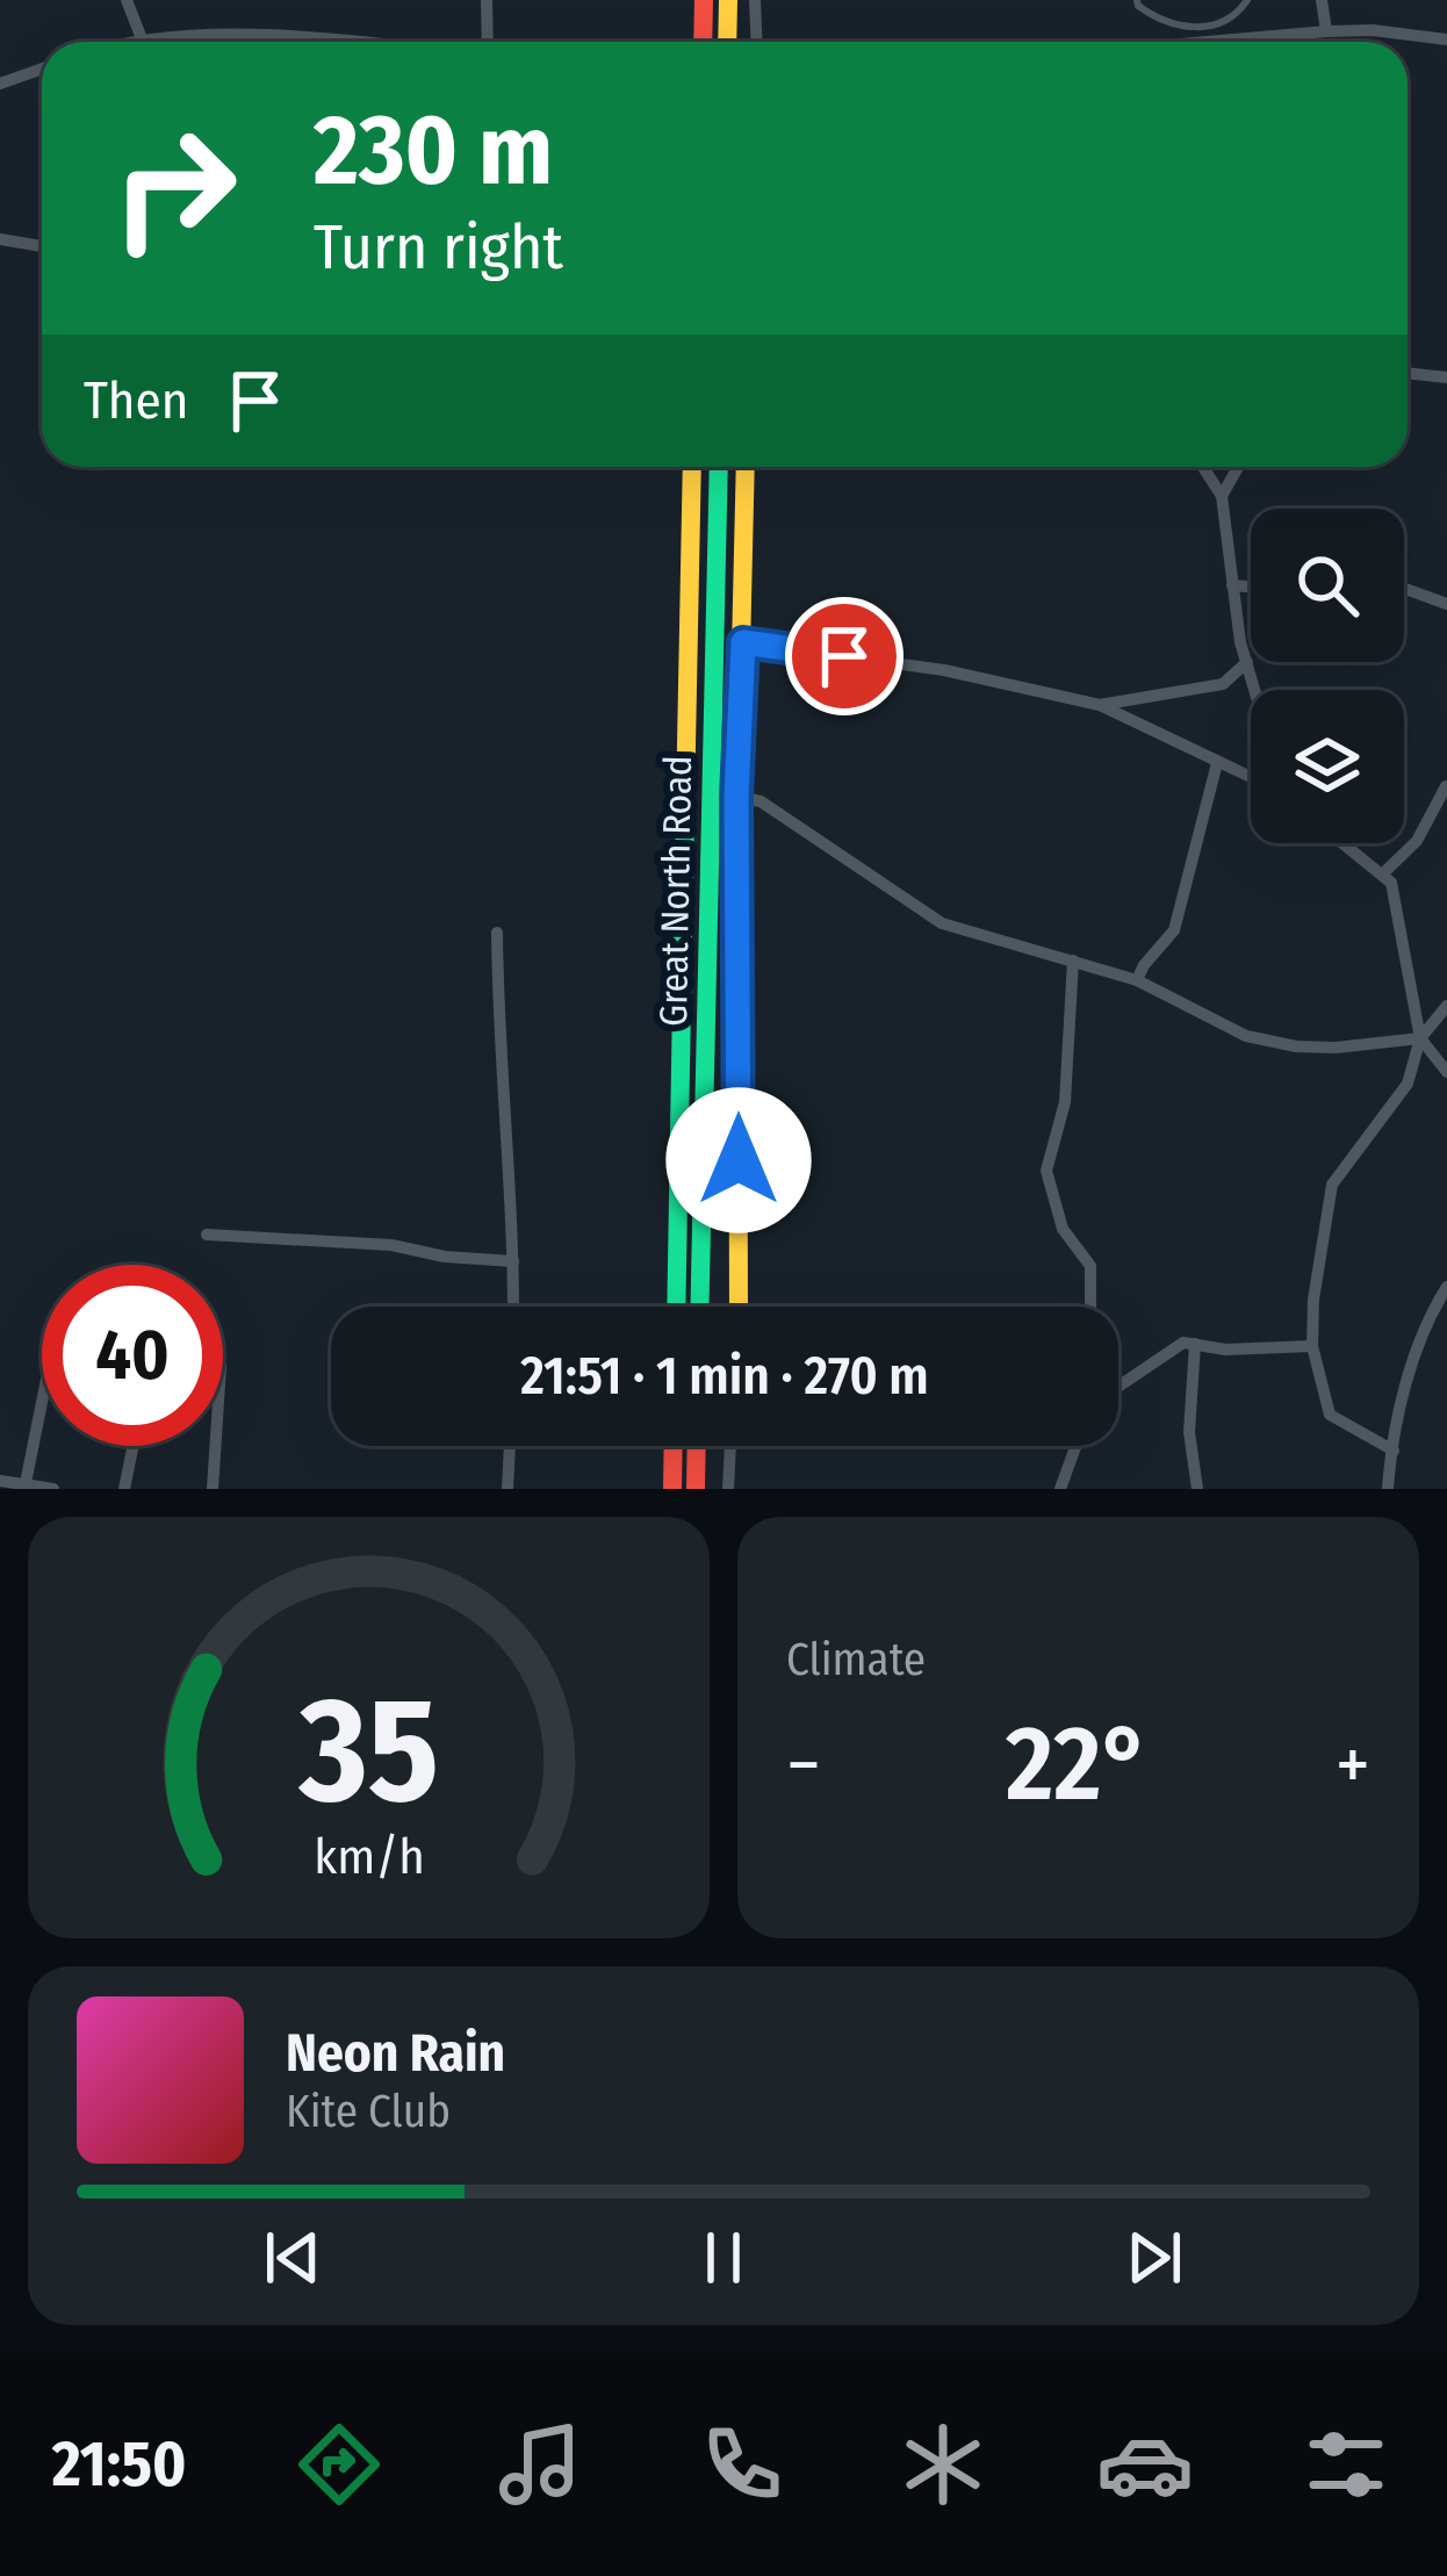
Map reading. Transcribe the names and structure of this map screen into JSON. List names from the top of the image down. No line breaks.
{"streets":{"main road":["Great North Road"]},"page":{"turn":["230 m","Turn right"],"then":"Then","limit":"40","trip":"21:51 · 1 min · 270 m","tile":"Climate","heat":["−","22°","+"],"song":["Neon Rain","Kite Club"],"tabs":"21:50","gauge":["35","km/h"]}}
